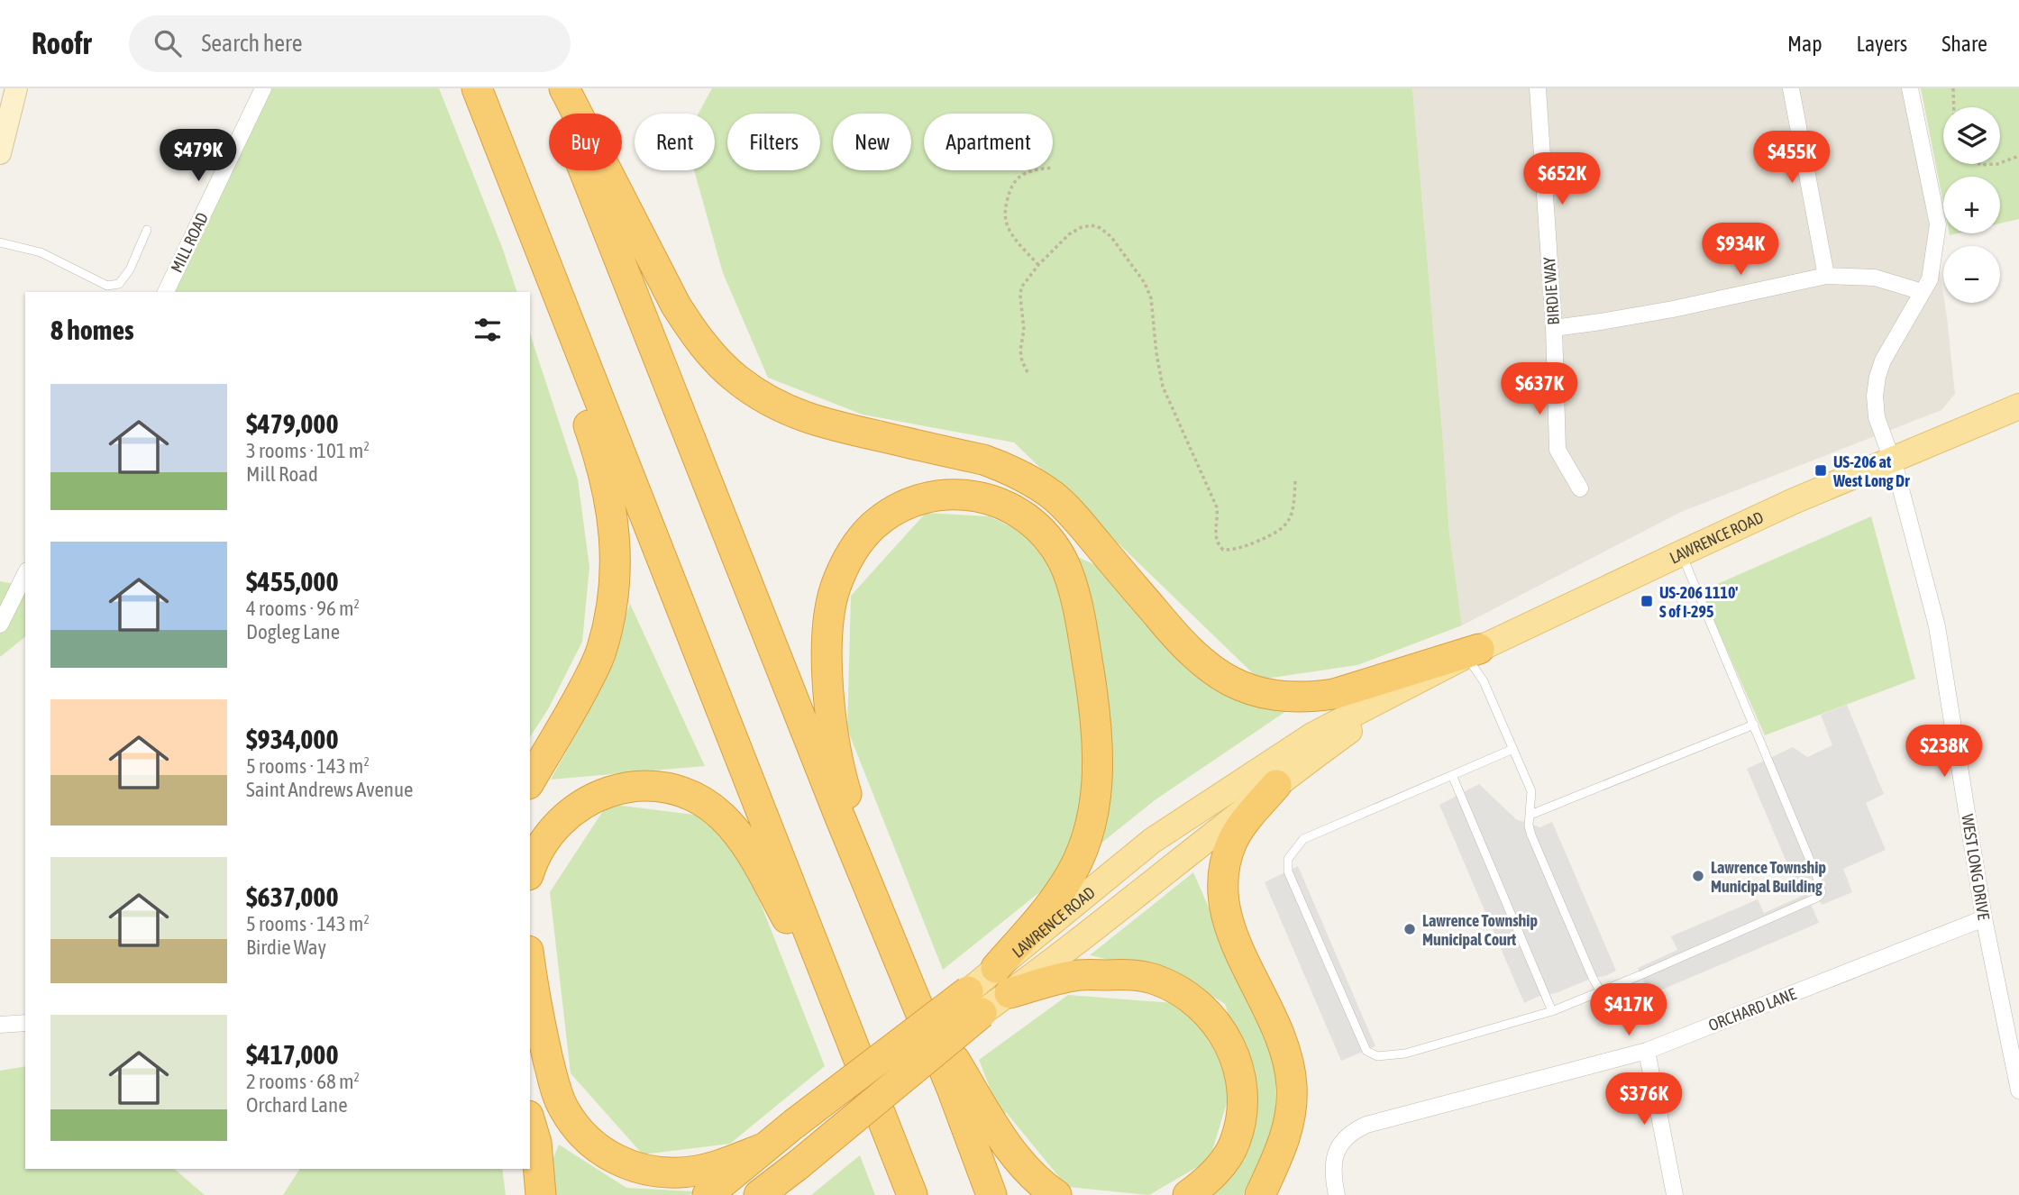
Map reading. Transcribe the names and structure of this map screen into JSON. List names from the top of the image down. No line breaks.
{"streets":{"highway":["LAWRENCE ROAD"],"street":["MILL ROAD","BIRDIE WAY","WEST LONG DRIVE","ORCHARD LANE"]},"crossings":[["LAWRENCE ROAD","WEST LONG DRIVE"],["WEST LONG DRIVE","ORCHARD LANE"]],"places":{"transit":["US-206 at West Long Dr","US-206 1110' S of I-295"],"other":["Lawrence Township Municipal Building","Lawrence Township Municipal Court"]},"page":{"header":"Roofr","search":"Search here","nav":["Map","Layers","Share"],"map_buttons":["+","−"],"chip":["Buy","Rent","Filters","New","Apartment"],"price":["$479K","$455K","$652K","$934K","$637K","$238K","$417K","$376K"],"heading":"8 homes","list":[{"name":"$479,000","note":"3 rooms · 101 m² · Mill Road"},{"name":"$455,000","note":"4 rooms · 96 m² · Dogleg Lane"},{"name":"$934,000","note":"5 rooms · 143 m² · Saint Andrews Avenue"},{"name":"$637,000","note":"5 rooms · 143 m² · Birdie Way"},{"name":"$417,000","note":"2 rooms · 68 m² · Orchard Lane"}]}}
